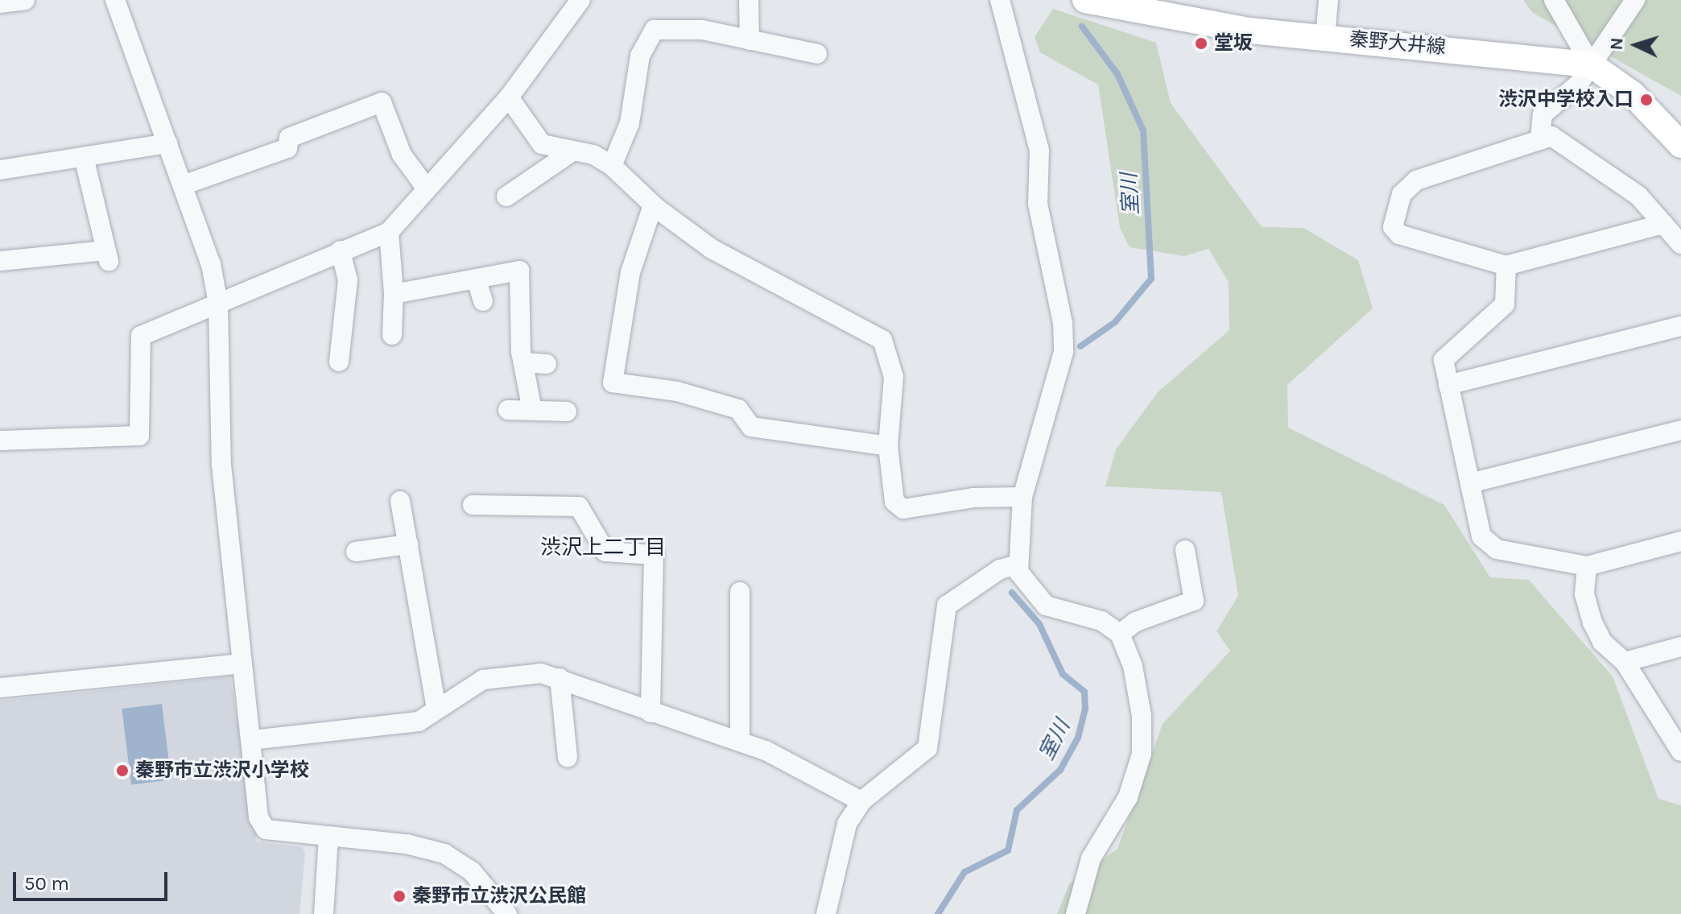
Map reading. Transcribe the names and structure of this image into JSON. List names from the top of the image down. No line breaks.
{"streets":{"main road":["秦野大井線"]},"districts":["渋沢上二丁目"],"water":["室川"],"places":["堂坂","渋沢中学校入口","秦野市立渋沢小学校","秦野市立渋沢公民館"],"scale_bar":"50 m","north":"left"}
